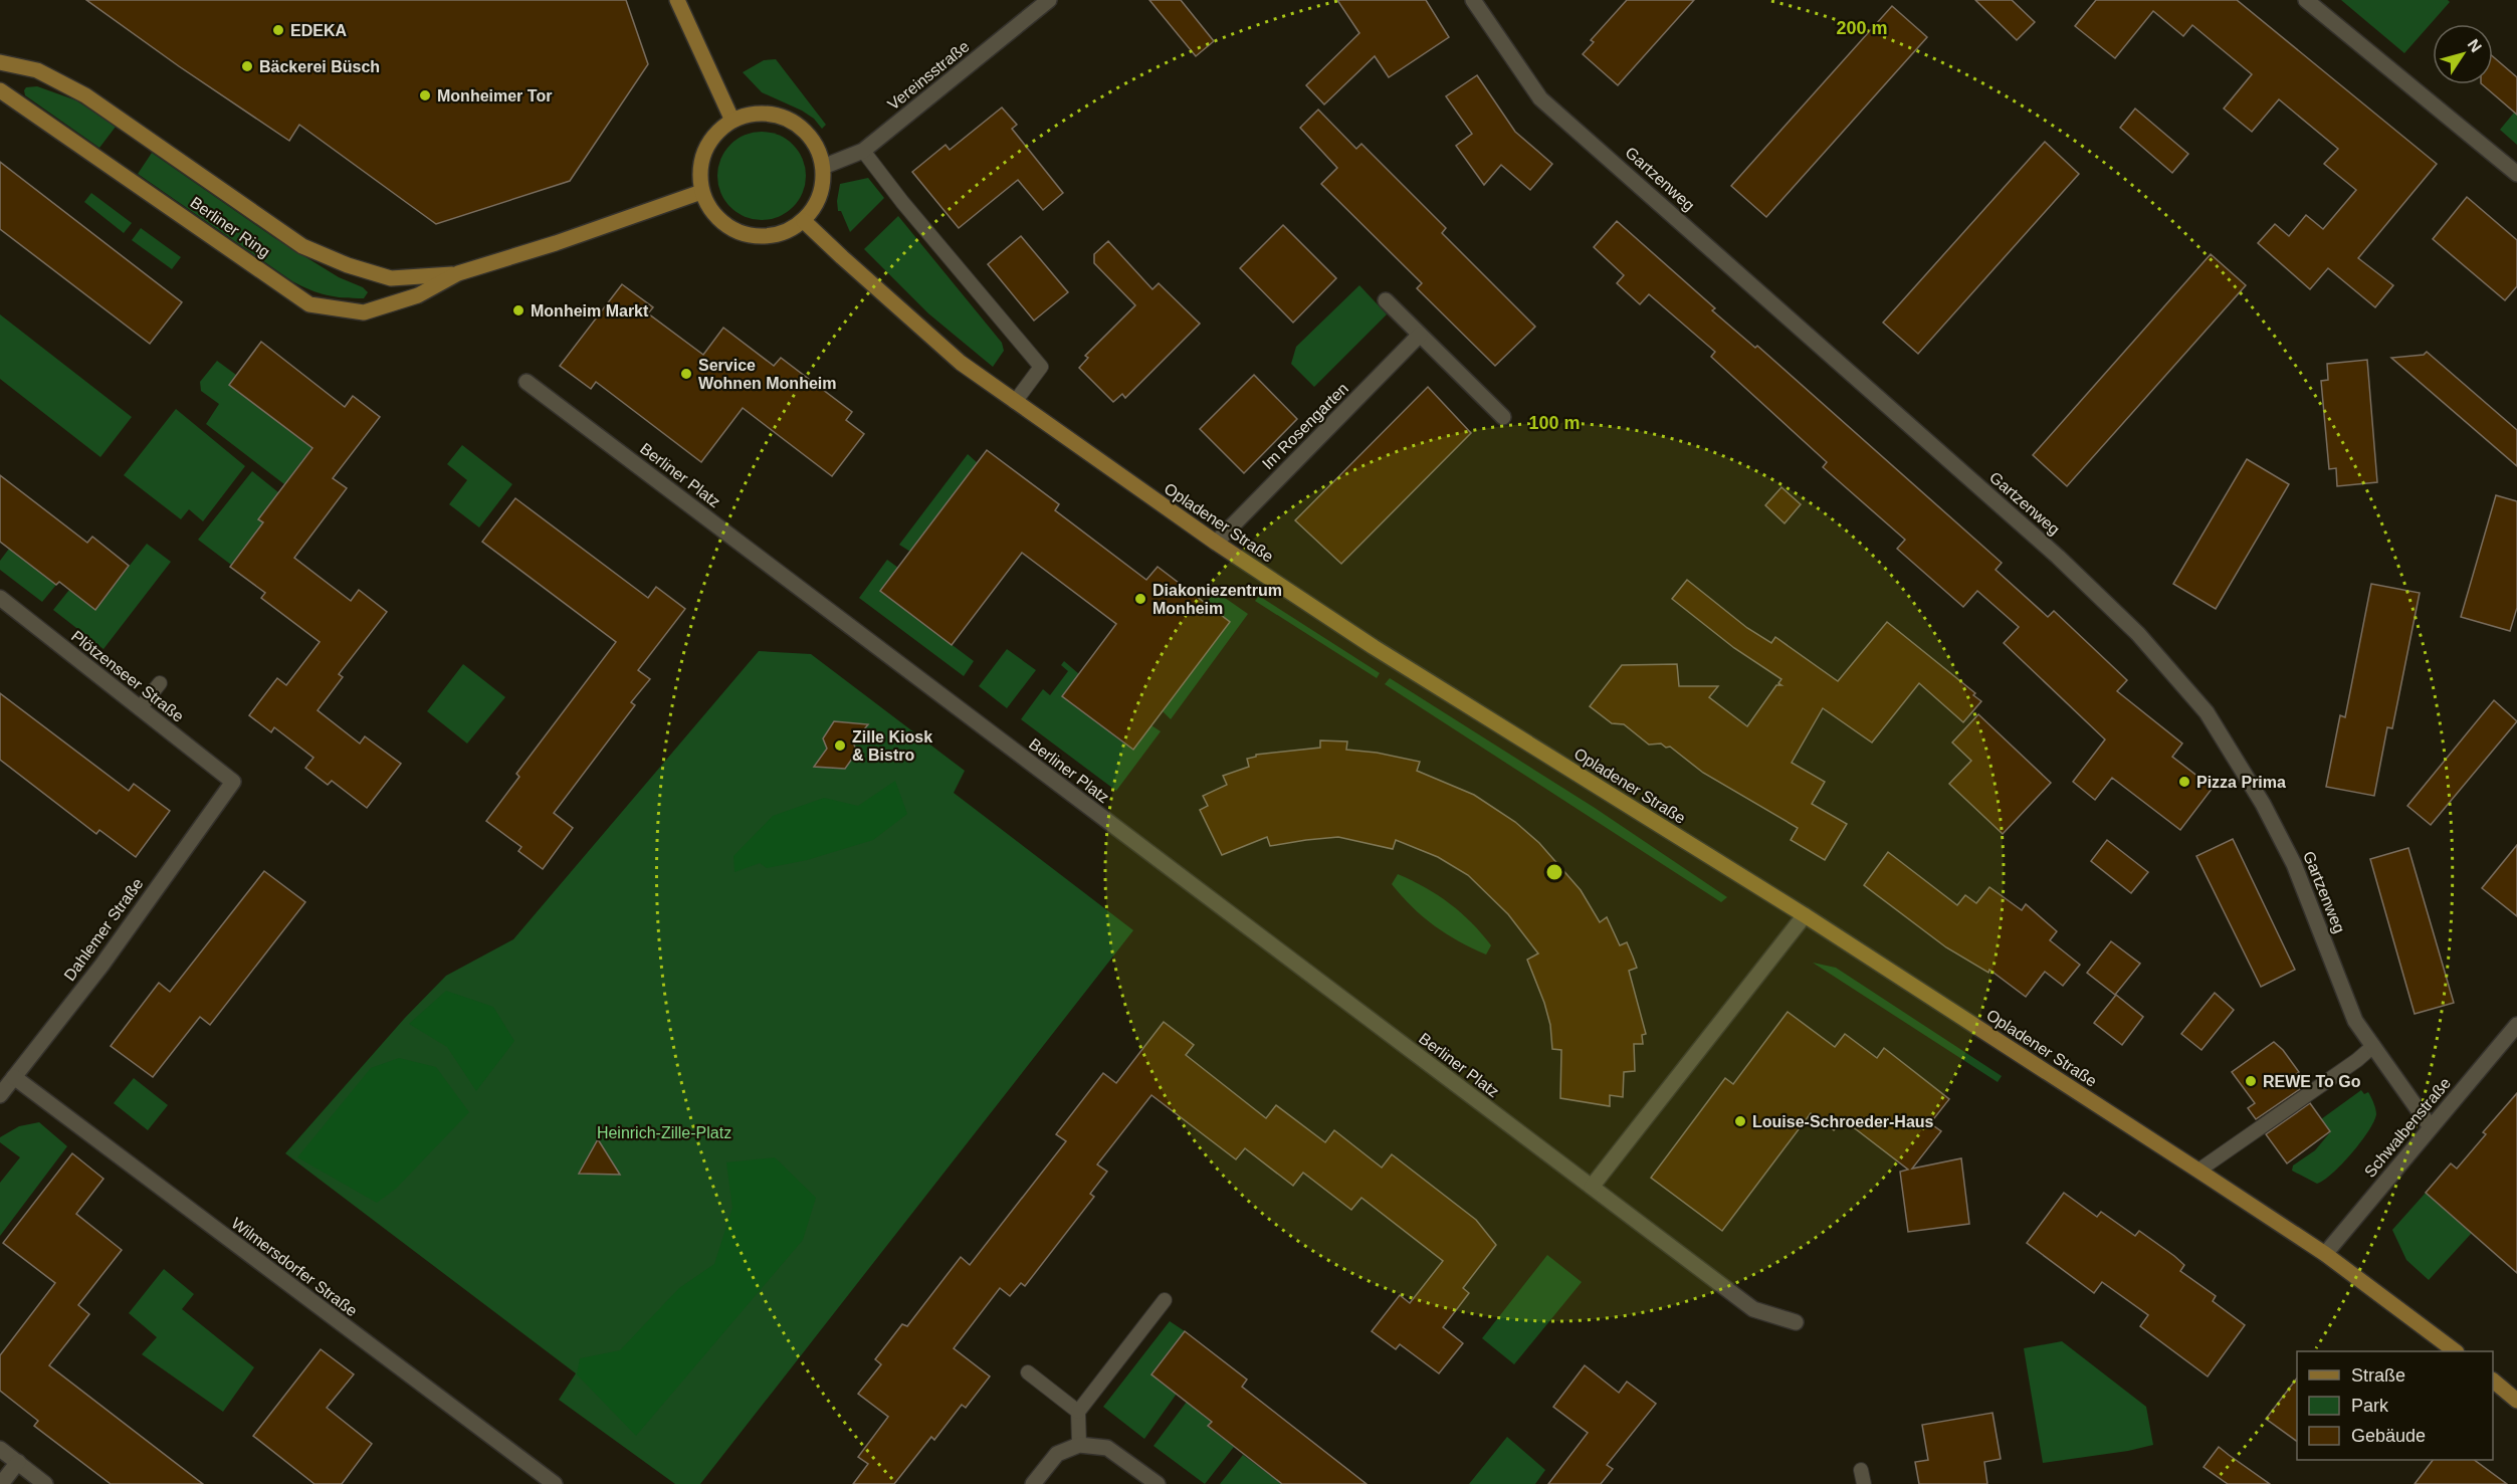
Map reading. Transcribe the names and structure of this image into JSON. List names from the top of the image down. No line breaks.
{"streets":{"street":["Vereinsstraße","Gartzenweg","Berliner Ring","Im Rosengarten","Berliner Platz","Opladener Straße","Plötzenseer Straße","Dahlemer Straße","Schwalbenstraße","Wilmersdorfer Straße"]},"crossings":[["Vereinsstraße","Berliner Ring"],["Vereinsstraße","Opladener Straße"],["Gartzenweg","Schwalbenstraße"],["Berliner Ring","Opladener Straße"],["Im Rosengarten","Opladener Straße"],["Opladener Straße","Schwalbenstraße"],["Plötzenseer Straße","Dahlemer Straße"],["Dahlemer Straße","Wilmersdorfer Straße"]],"parks":["Heinrich-Zille-Platz"],"places":["EDEKA","Bäckerei Büsch","Monheimer Tor","Monheim Markt","Service Wohnen Monheim","Diakoniezentrum Monheim","Zille Kiosk & Bistro","Pizza Prima","REWE To Go","Louise-Schroeder-Haus"],"legend":["Straße","Park","Gebäude"],"north":"top right","rings":["200 m","100 m"]}
